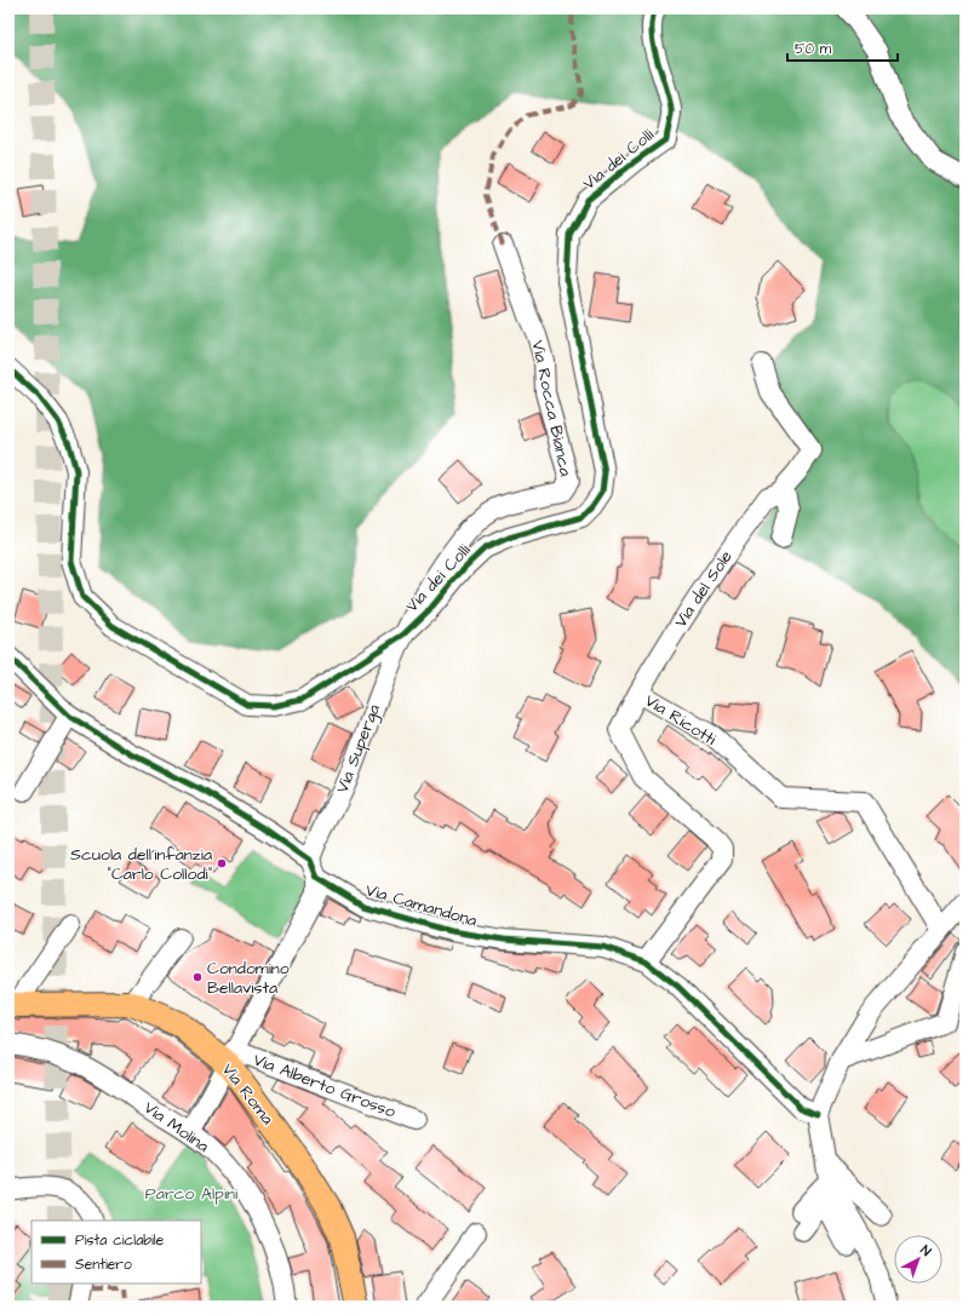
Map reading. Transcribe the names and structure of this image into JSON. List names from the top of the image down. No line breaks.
{"streets":{"main road":["Via Roma"],"street":["Via dei Colli","Via Rocca Bianca","Via del Sole","Via Ricotti","Via Superga","Via Camandona","Via Alberto Grosso","Via Molina"]},"crossings":[["Via dei Colli","Via Rocca Bianca"],["Via dei Colli","Via Superga"],["Via Rocca Bianca","Via Superga"],["Via del Sole","Via Ricotti"],["Via Ricotti","Via Camandona"],["Via Alberto Grosso","Via Roma"]],"parks":["Parco Alpini"],"places":["Scuola dell'infanzia \"Carlo Collodi\"","Condomino Bellavista"],"legend":["Pista ciclabile","Sentiero"],"scale_bar":"50 m","north":"top right"}
